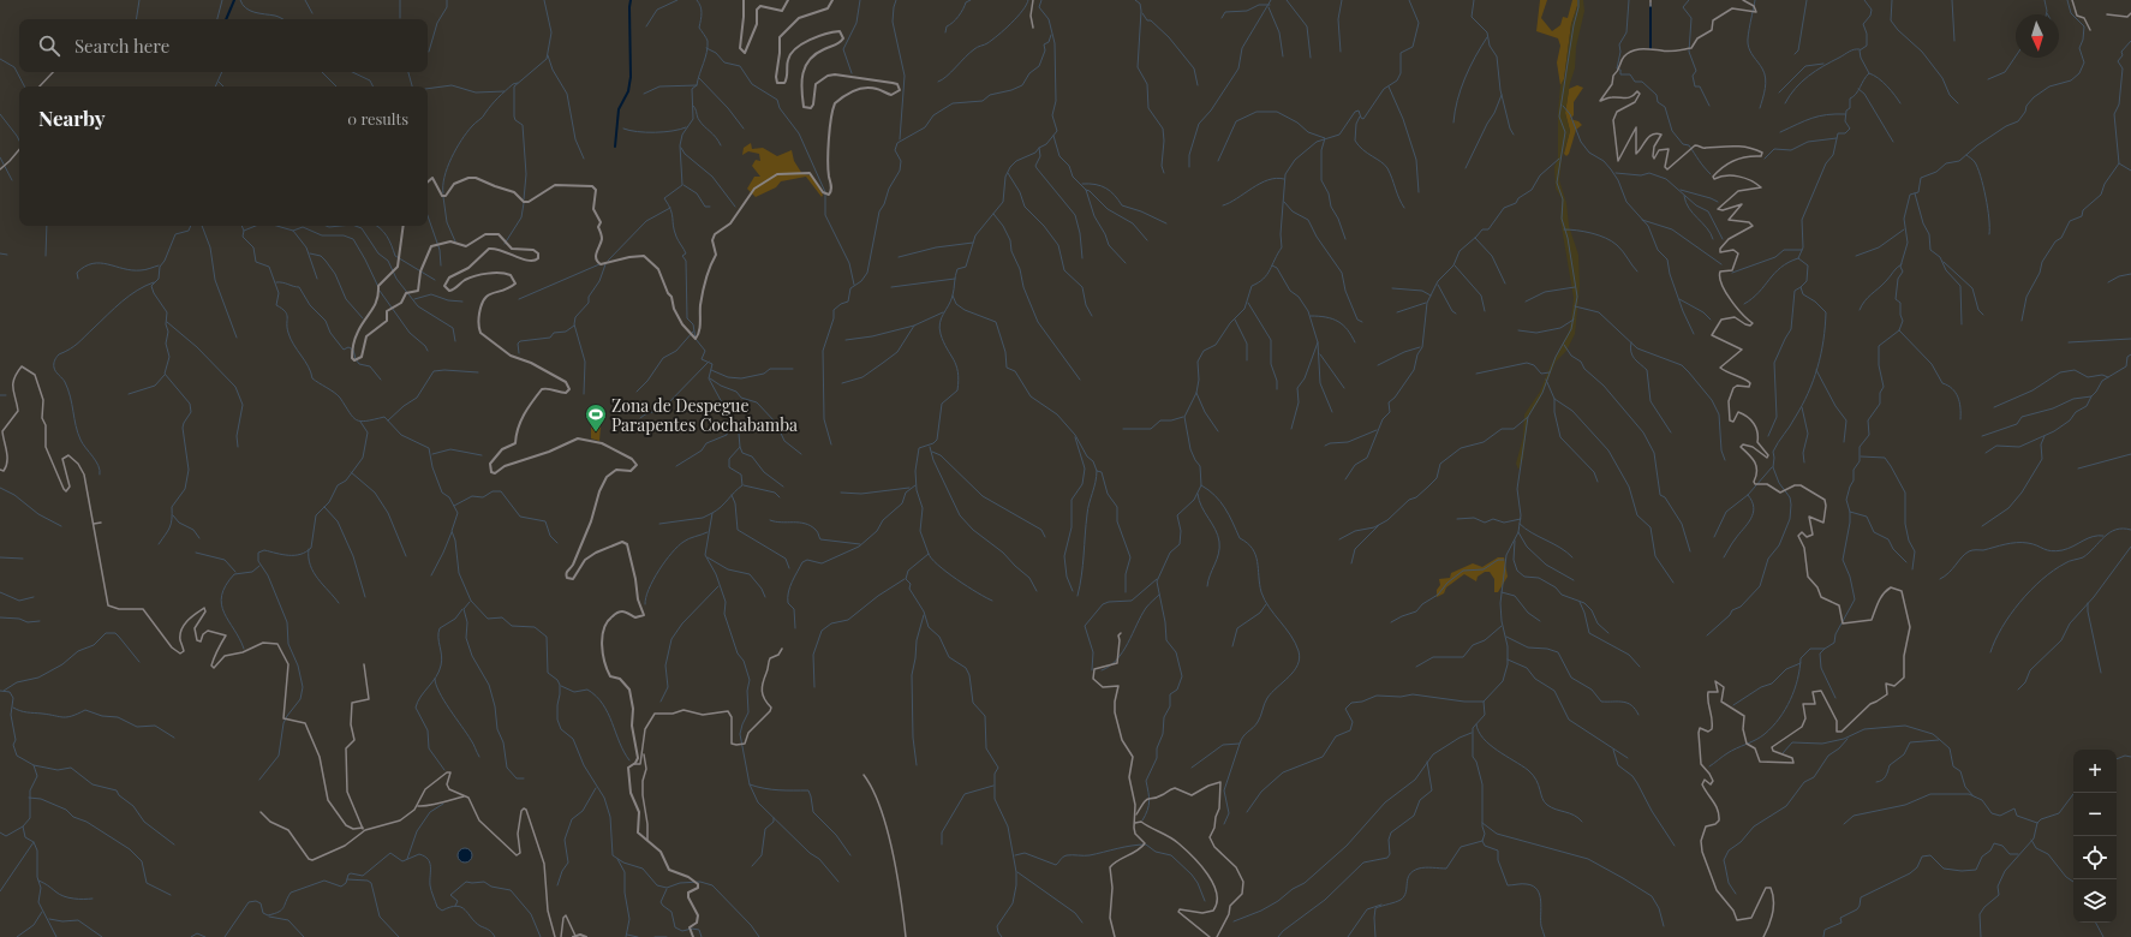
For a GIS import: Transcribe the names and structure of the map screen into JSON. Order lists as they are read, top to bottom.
{
  "places": {
    "sports": ["Zona de Despegue Parapentes Cochabamba"]
  },
  "north": "bottom",
  "page": {
    "search": "Search here",
    "heading": ["Nearby", "0 results"],
    "map_buttons": ["+", "−"]
  }
}
